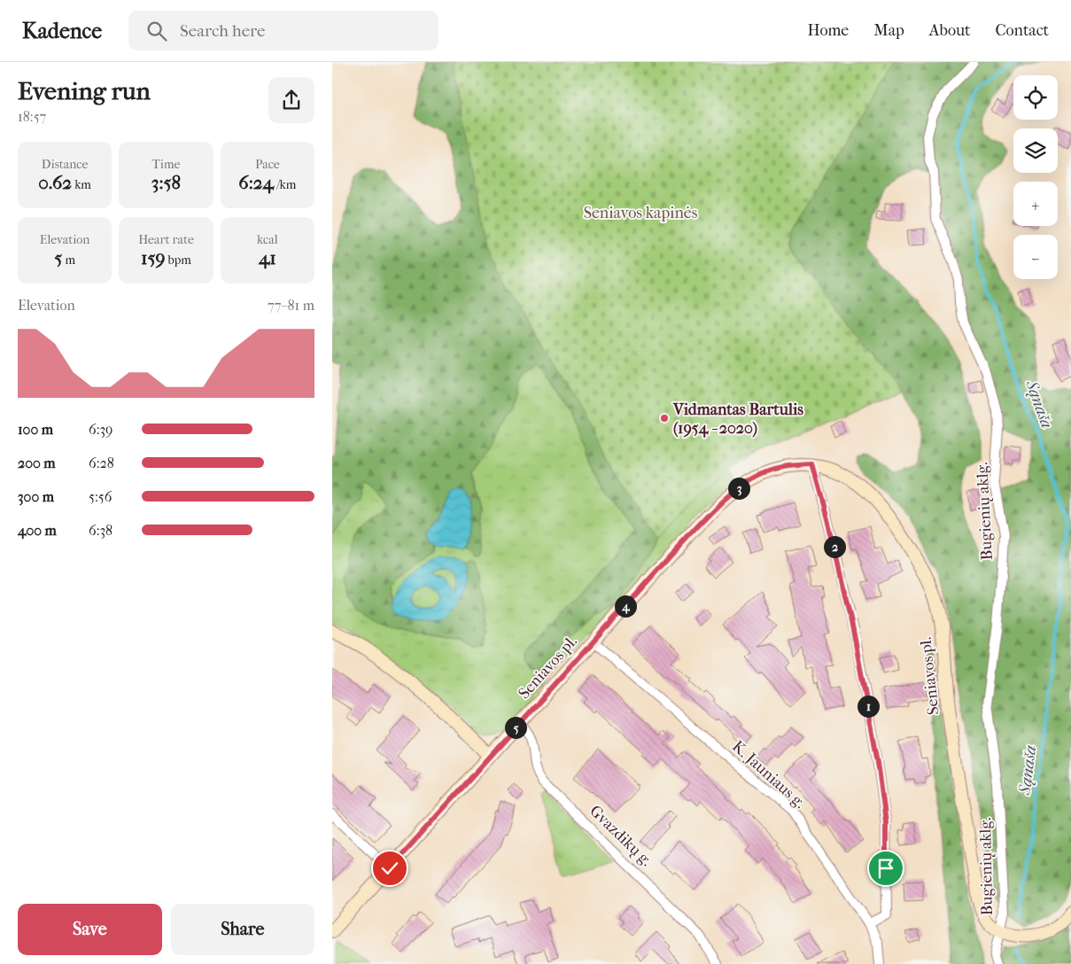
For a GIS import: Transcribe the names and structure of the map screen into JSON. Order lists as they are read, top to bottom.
{
  "streets": {
    "main road": ["Seniavos pl."],
    "street": ["Bugienių aklg.", "K. Jauniaus g.", "Gvazdikų g."]
  },
  "crossings": [
    ["Bugienių aklg.", "Seniavos pl."],
    ["Seniavos pl.", "K. Jauniaus g."],
    ["Seniavos pl.", "Gvazdikų g."]
  ],
  "water": ["Sąnaša"],
  "parks": ["Seniavos kapinės"],
  "places": ["Vidmantas Bartulis (1954 - 2020)"],
  "page": {
    "header": "Kadence",
    "search": "Search here",
    "nav": [
      "Home",
      "Map",
      "About",
      "Contact"
    ],
    "heading": ["Evening run", "18:57"],
    "map_buttons": ["+", "−"],
    "stats": [
      ["Distance", "0.62 km"],
      ["Time", "3:58"],
      ["Pace", "6:24 /km"],
      ["Elevation", "5 m"],
      ["Heart rate", "159 bpm"],
      ["kcal", "41"]
    ],
    "chart": ["Elevation", "77–81 m"],
    "list": [
      {
        "name": "100 m",
        "note": "6:39"
      },
      {
        "name": "200 m",
        "note": "6:28"
      },
      {
        "name": "300 m",
        "note": "5:56"
      },
      {
        "name": "400 m",
        "note": "6:38"
      }
    ],
    "pins": [
      "3",
      "2",
      "4",
      "1",
      "5"
    ],
    "buttons": ["Save", "Share"]
  }
}
